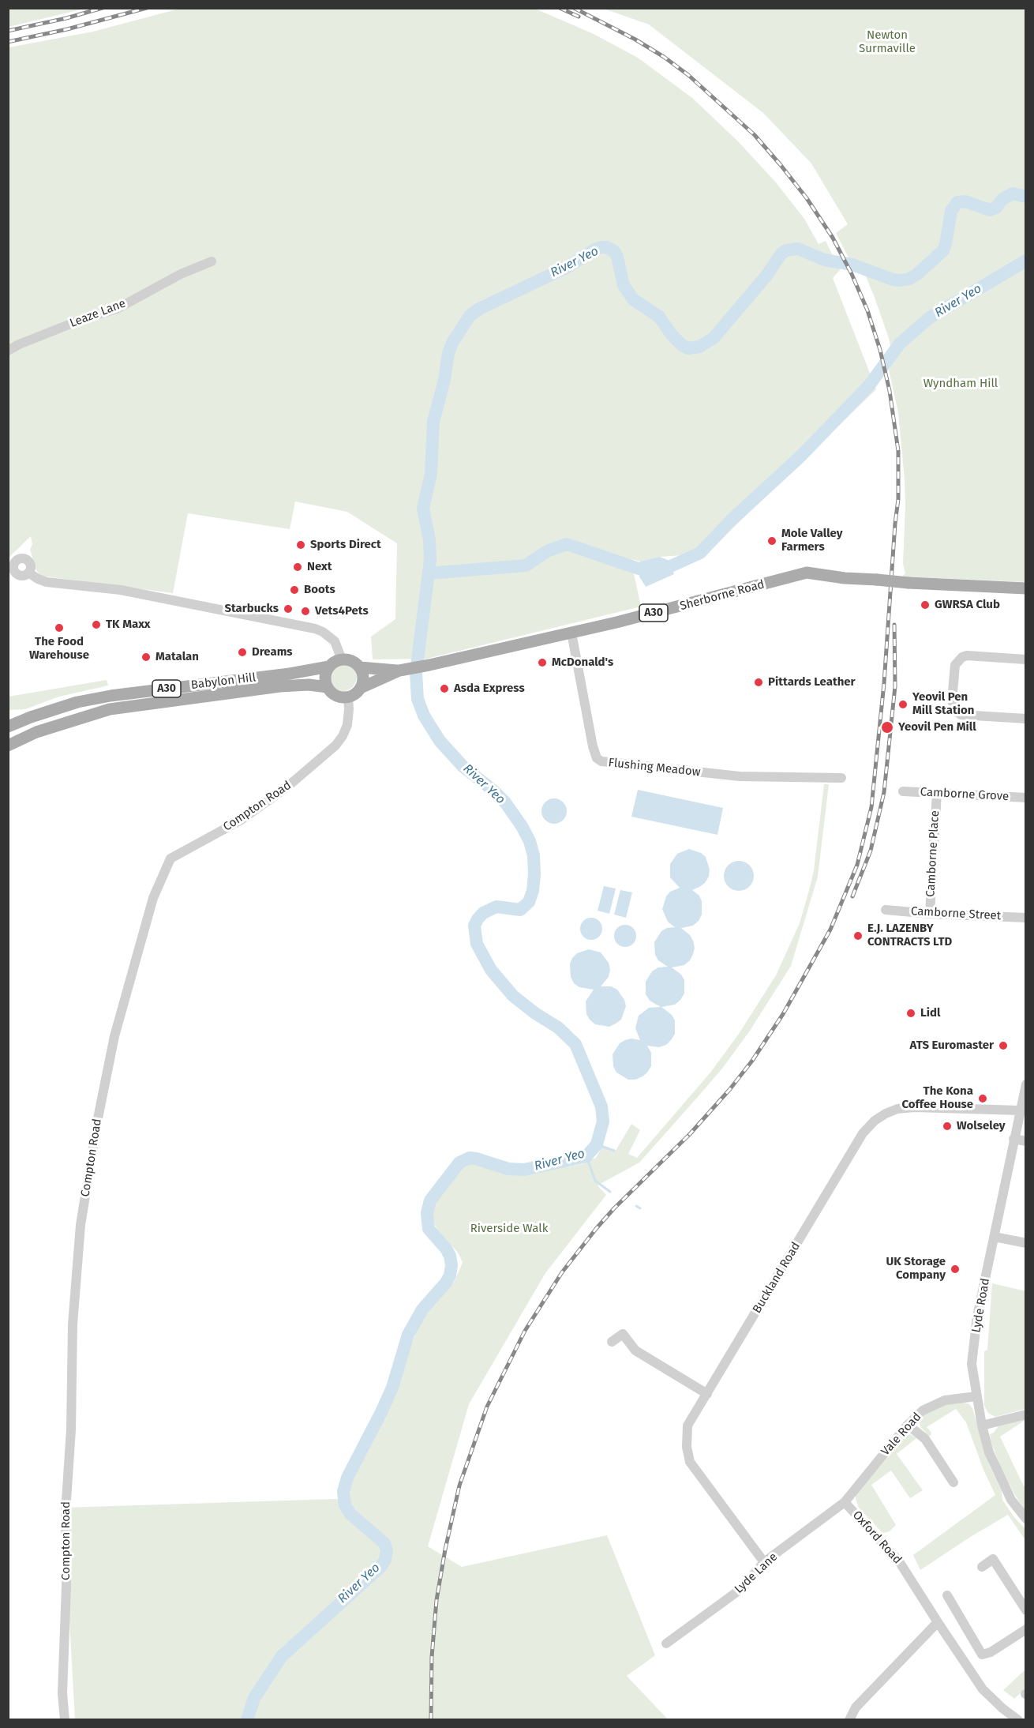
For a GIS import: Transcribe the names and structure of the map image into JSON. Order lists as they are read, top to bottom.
{
  "streets": {
    "main road": ["Sherborne Road", "A30", "Babylon Hill"],
    "street": [
      "Leaze Lane",
      "Flushing Meadow",
      "Camborne Grove",
      "Compton Road",
      "Camborne Place",
      "Camborne Street",
      "Buckland Road",
      "Lyde Road",
      "Vale Road",
      "Oxford Road",
      "Lyde Lane"
    ]
  },
  "crossings": [
    ["Sherborne Road", "A30"],
    ["Sherborne Road", "Flushing Meadow"],
    ["A30", "Babylon Hill"],
    ["A30", "Compton Road"],
    ["Babylon Hill", "Compton Road"],
    ["Camborne Grove", "Camborne Place"],
    ["Camborne Place", "Camborne Street"],
    ["Buckland Road", "Lyde Road"],
    ["Buckland Road", "Lyde Lane"],
    ["Lyde Road", "Vale Road"],
    ["Vale Road", "Oxford Road"],
    ["Vale Road", "Lyde Lane"],
    ["Oxford Road", "Lyde Lane"]
  ],
  "water": ["River Yeo"],
  "parks": ["Newton Surmaville", "Wyndham Hill", "Riverside Walk"],
  "places": [
    "Mole Valley Farmers",
    "Sports Direct",
    "Next",
    "Boots",
    "GWRSA Club",
    "Starbucks",
    "Vets4Pets",
    "TK Maxx",
    "The Food Warehouse",
    "Dreams",
    "Matalan",
    "McDonald's",
    "Pittards Leather",
    "Asda Express",
    "Yeovil Pen Mill Station",
    "Yeovil Pen Mill",
    "E.J. LAZENBY CONTRACTS LTD",
    "Lidl",
    "ATS Euromaster",
    "The Kona Coffee House",
    "Wolseley",
    "UK Storage Company"
  ]
}
